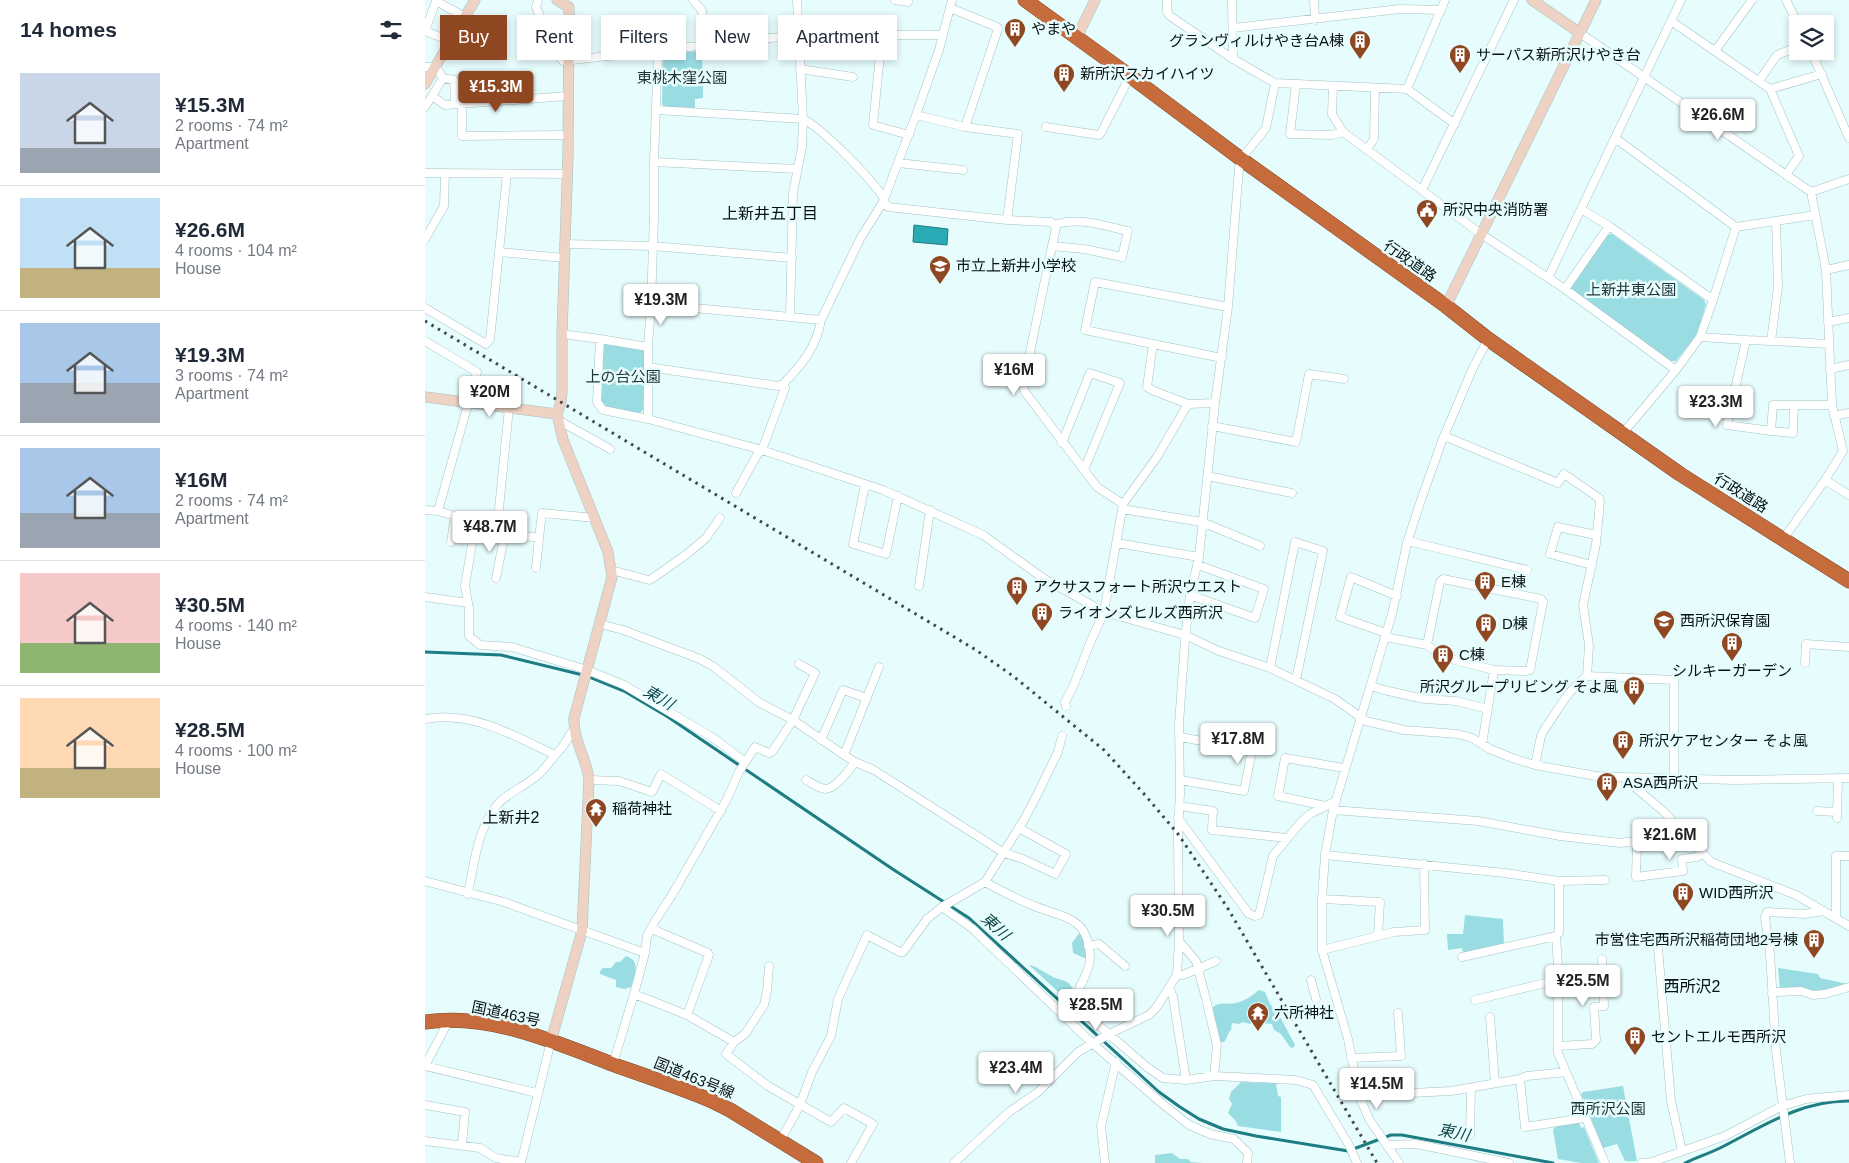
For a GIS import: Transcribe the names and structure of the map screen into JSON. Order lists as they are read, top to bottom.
{
  "streets": {
    "highway": ["行政道路", "国道463号", "国道463号線"]
  },
  "crossings": [
    ["国道463号", "国道463号線"]
  ],
  "districts": ["上新井五丁目", "上新井2", "西所沢2"],
  "water": ["東川"],
  "parks": [
    "東桃木窪公園",
    "上新井東公園",
    "上の台公園",
    "西所沢公園"
  ],
  "places": {
    "building": [
      "やまや",
      "グランヴィルけやき台A棟",
      "サーパス新所沢けやき台",
      "新所沢スカイハイツ",
      "E棟",
      "アクサスフォート所沢ウエスト",
      "ライオンズヒルズ西所沢",
      "D棟",
      "シルキーガーデン",
      "C棟",
      "所沢グループリビング そよ風",
      "所沢ケアセンター そよ風",
      "ASA西所沢",
      "WID西所沢",
      "市営住宅西所沢稲荷団地2号棟",
      "セントエルモ西所沢"
    ],
    "public building": ["所沢中央消防署"],
    "school or university": ["市立上新井小学校", "西所沢保育園"],
    "temple": ["稲荷神社", "六所神社"]
  },
  "page": {
    "heading": "14 homes",
    "chip": [
      "Buy",
      "Rent",
      "Filters",
      "New",
      "Apartment"
    ],
    "list": [
      {
        "name": "¥15.3M",
        "note": "2 rooms · 74 m² · Apartment"
      },
      {
        "name": "¥26.6M",
        "note": "4 rooms · 104 m² · House"
      },
      {
        "name": "¥19.3M",
        "note": "3 rooms · 74 m² · Apartment"
      },
      {
        "name": "¥16M",
        "note": "2 rooms · 74 m² · Apartment"
      },
      {
        "name": "¥30.5M",
        "note": "4 rooms · 140 m² · House"
      },
      {
        "name": "¥28.5M",
        "note": "4 rooms · 100 m² · House"
      }
    ],
    "price": [
      "¥15.3M",
      "¥26.6M",
      "¥19.3M",
      "¥16M",
      "¥20M",
      "¥23.3M",
      "¥48.7M",
      "¥17.8M",
      "¥21.6M",
      "¥30.5M",
      "¥25.5M",
      "¥28.5M",
      "¥23.4M",
      "¥14.5M"
    ]
  }
}
